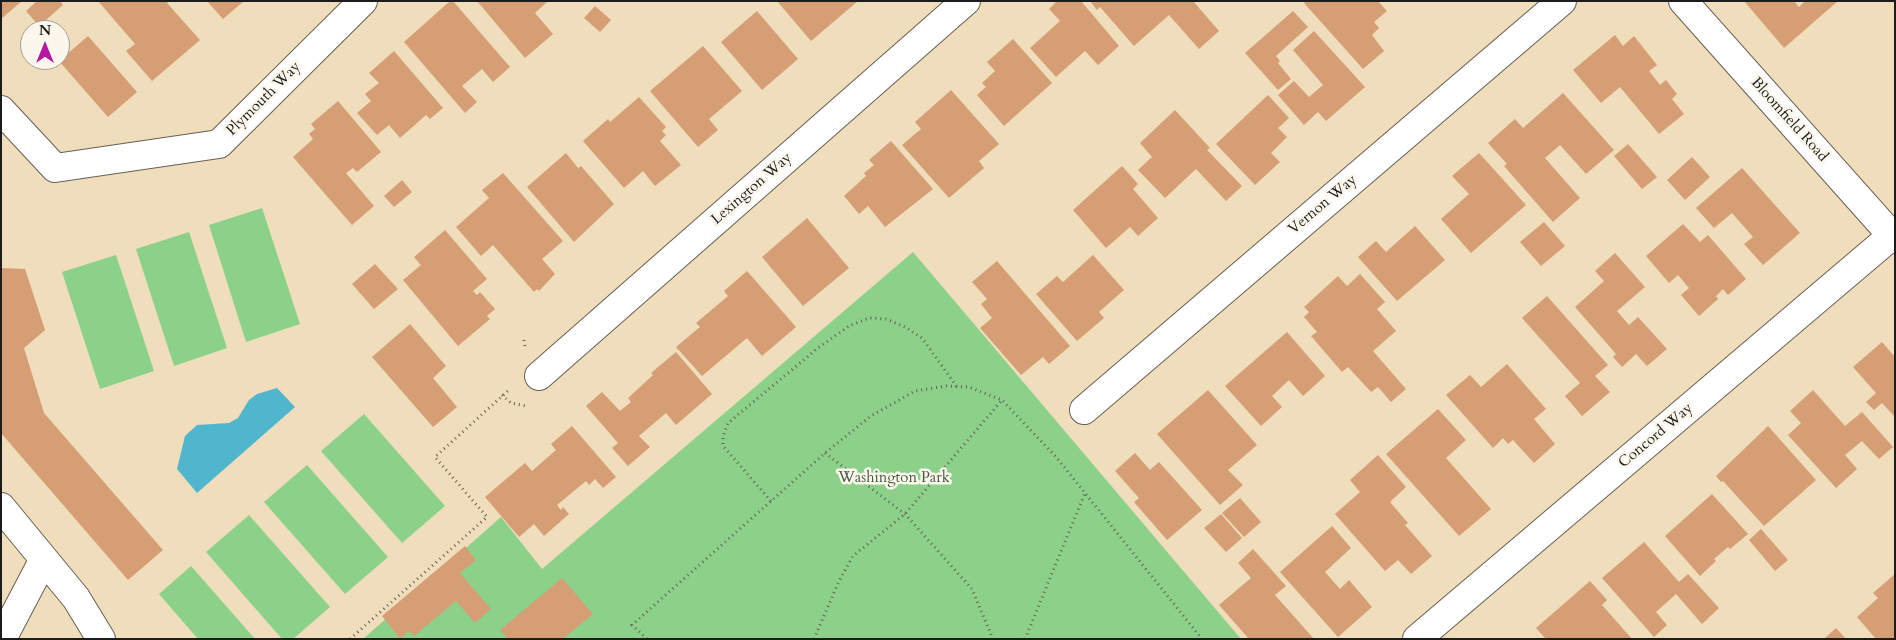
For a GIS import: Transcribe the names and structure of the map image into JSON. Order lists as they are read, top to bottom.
{
  "streets": {
    "street": [
      "Plymouth Way",
      "Bloomfield Road",
      "Lexington Way",
      "Vernon Way",
      "Concord Way"
    ]
  },
  "crossings": [
    ["Bloomfield Road", "Concord Way"]
  ],
  "parks": ["Washington Park"],
  "north": "top"
}
